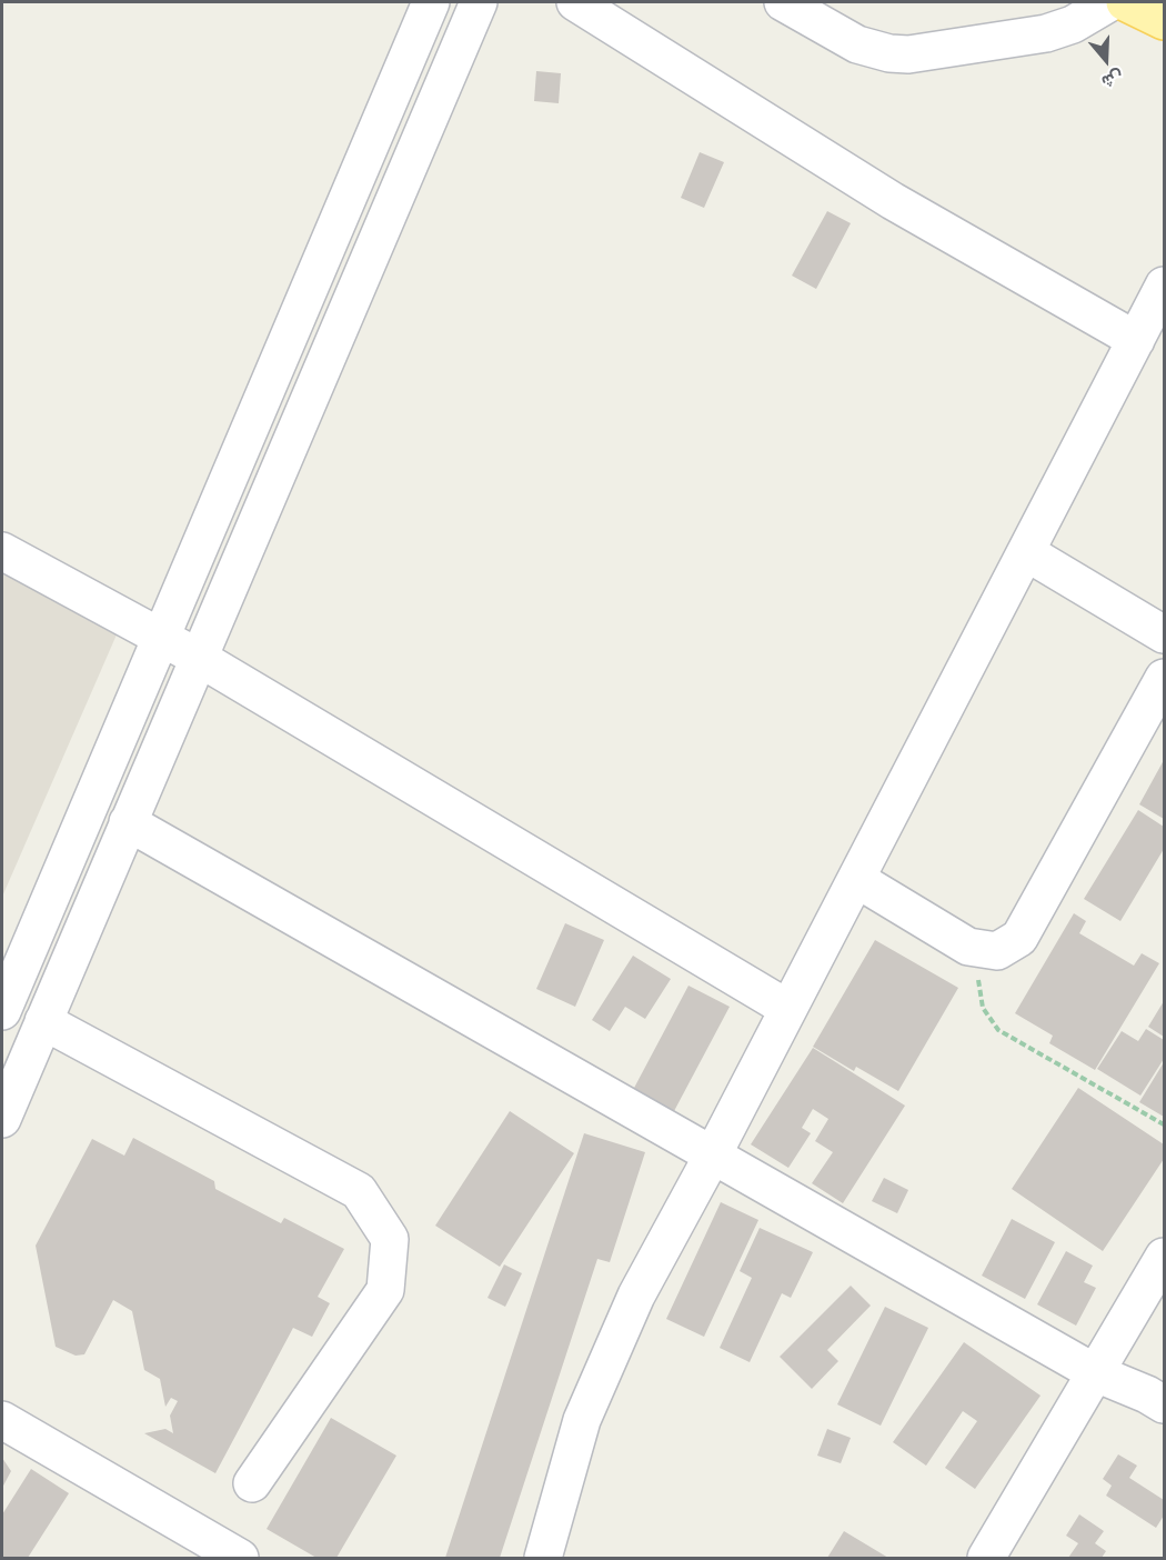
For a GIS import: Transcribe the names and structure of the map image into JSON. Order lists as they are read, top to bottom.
{
  "north": "bottom"
}
